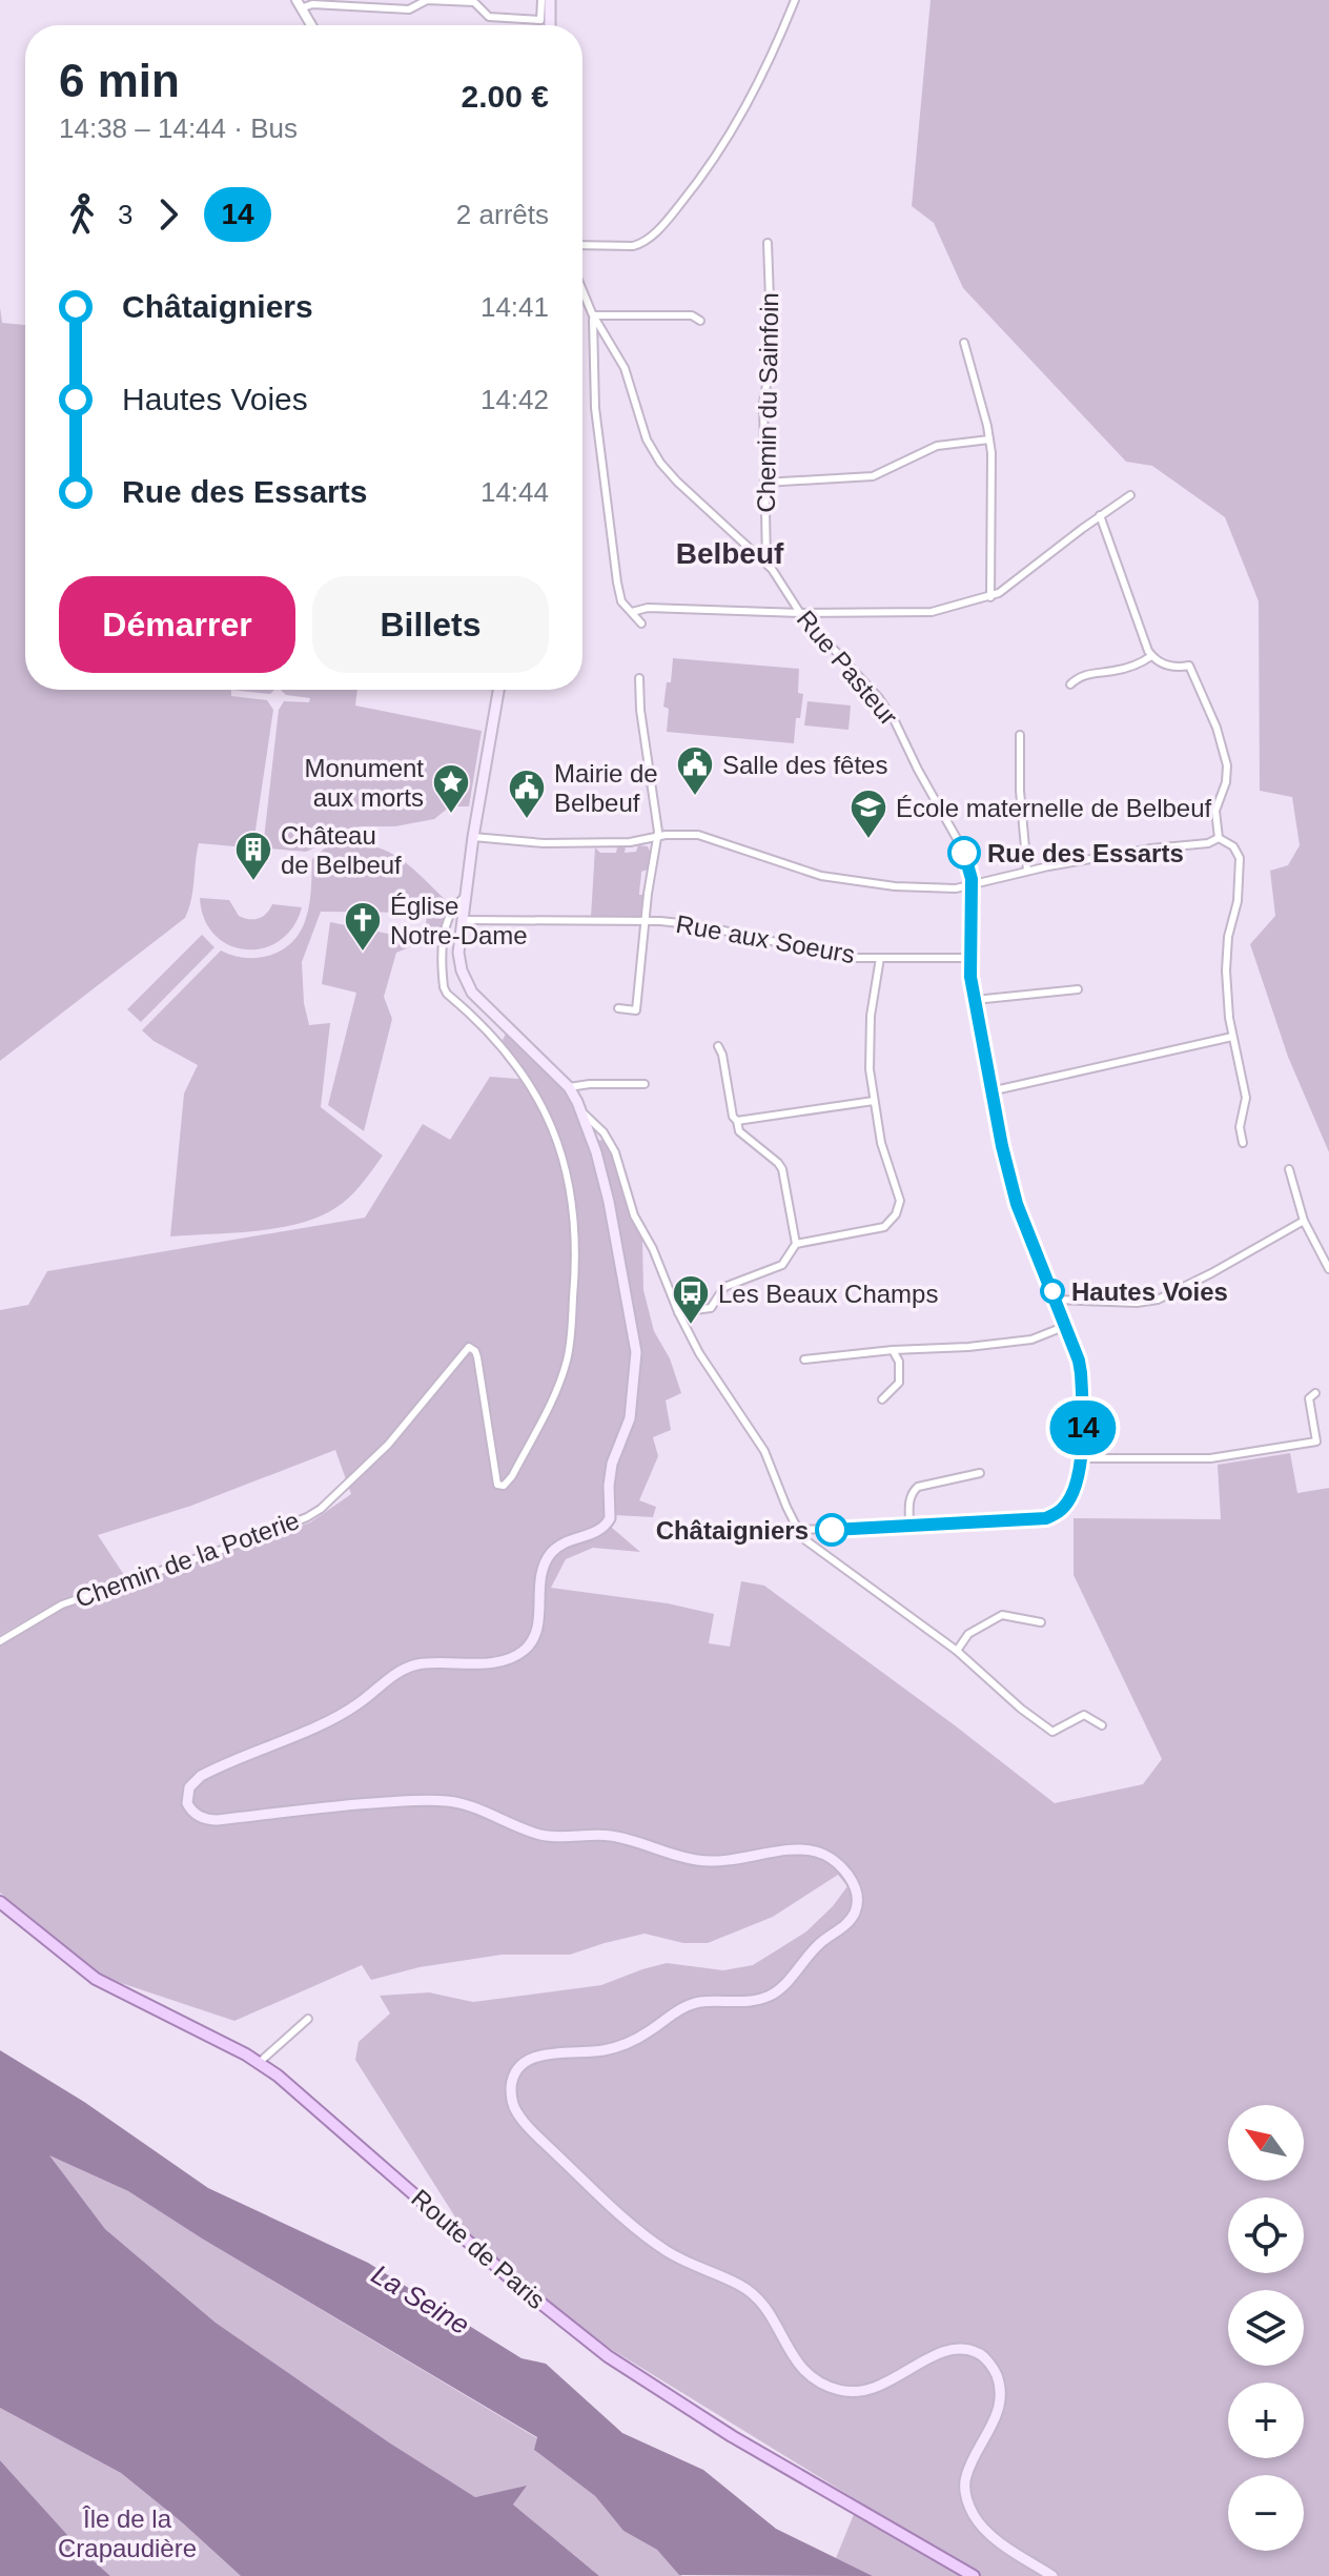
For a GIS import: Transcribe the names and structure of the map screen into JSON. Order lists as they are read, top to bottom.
{
  "streets": {
    "main road": ["Route de Paris"],
    "street": [
      "Chemin du Sainfoin",
      "Rue Pasteur",
      "Rue aux Soeurs",
      "Chemin de la Poterie"
    ]
  },
  "crossings": [
    ["Chemin du Sainfoin", "Rue Pasteur"],
    ["Rue Pasteur", "Rue aux Soeurs"]
  ],
  "districts": ["Belbeuf"],
  "water": ["La Seine"],
  "parks": ["Île de la Crapaudière"],
  "places": {
    "public building": ["Salle des fêtes", "Mairie de Belbeuf"],
    "place": ["Monument aux morts"],
    "school or university": ["École maternelle de Belbeuf"],
    "other": ["Rue des Essarts", "Hautes Voies", "Châtaigniers"],
    "building": ["Château de Belbeuf"],
    "church": ["Église Notre-Dame"],
    "bus stop": ["Les Beaux Champs"]
  },
  "lines": ["bus line 14"],
  "north": "top left",
  "page": {
    "on_map": "14",
    "heading": ["6 min", "14:38 – 14:44 · Bus", "2.00 €"],
    "legs": ["3", "14", "2 arrêts"],
    "list": [
      {
        "name": "Châtaigniers",
        "value": "14:41"
      },
      {
        "name": "Hautes Voies",
        "value": "14:42"
      },
      {
        "name": "Rue des Essarts",
        "value": "14:44"
      }
    ],
    "buttons": ["Démarrer", "Billets"],
    "map_buttons": ["+", "−"]
  }
}
